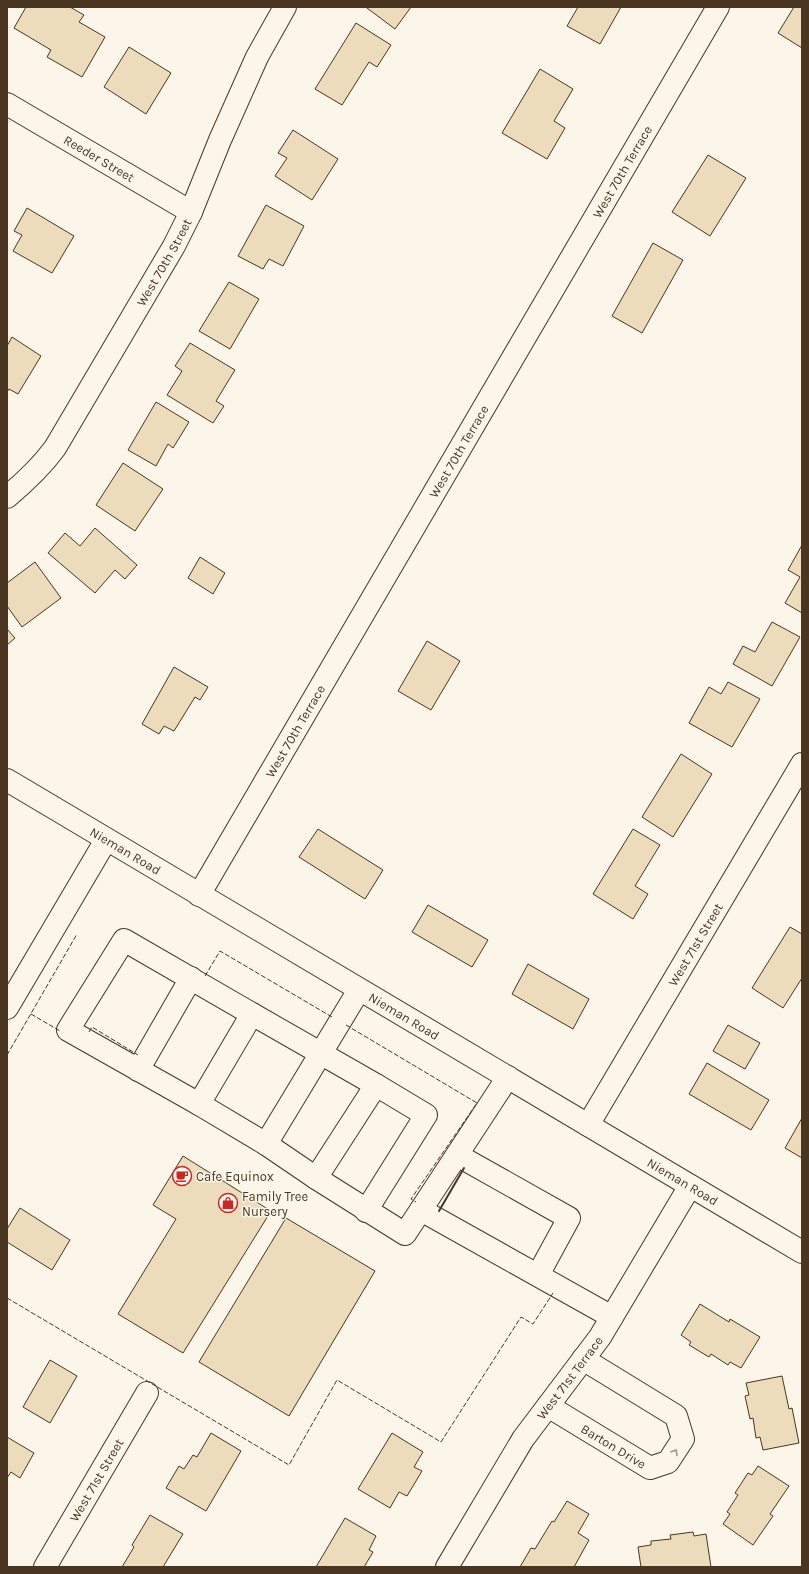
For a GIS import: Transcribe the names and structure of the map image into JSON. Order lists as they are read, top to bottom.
{
  "streets": {
    "street": [
      "Reeder Street",
      "West 70th Terrace",
      "West 70th Street",
      "Nieman Road",
      "West 71st Street",
      "West 71st Terrace",
      "Barton Drive"
    ]
  },
  "crossings": [
    ["Reeder Street", "West 70th Street"],
    ["West 70th Terrace", "Nieman Road"],
    ["Nieman Road", "West 71st Street"],
    ["Nieman Road", "West 71st Terrace"],
    ["West 71st Terrace", "Barton Drive"]
  ],
  "places": {
    "cafe": ["Cafe Equinox"],
    "shop": ["Family Tree Nursery"]
  }
}
